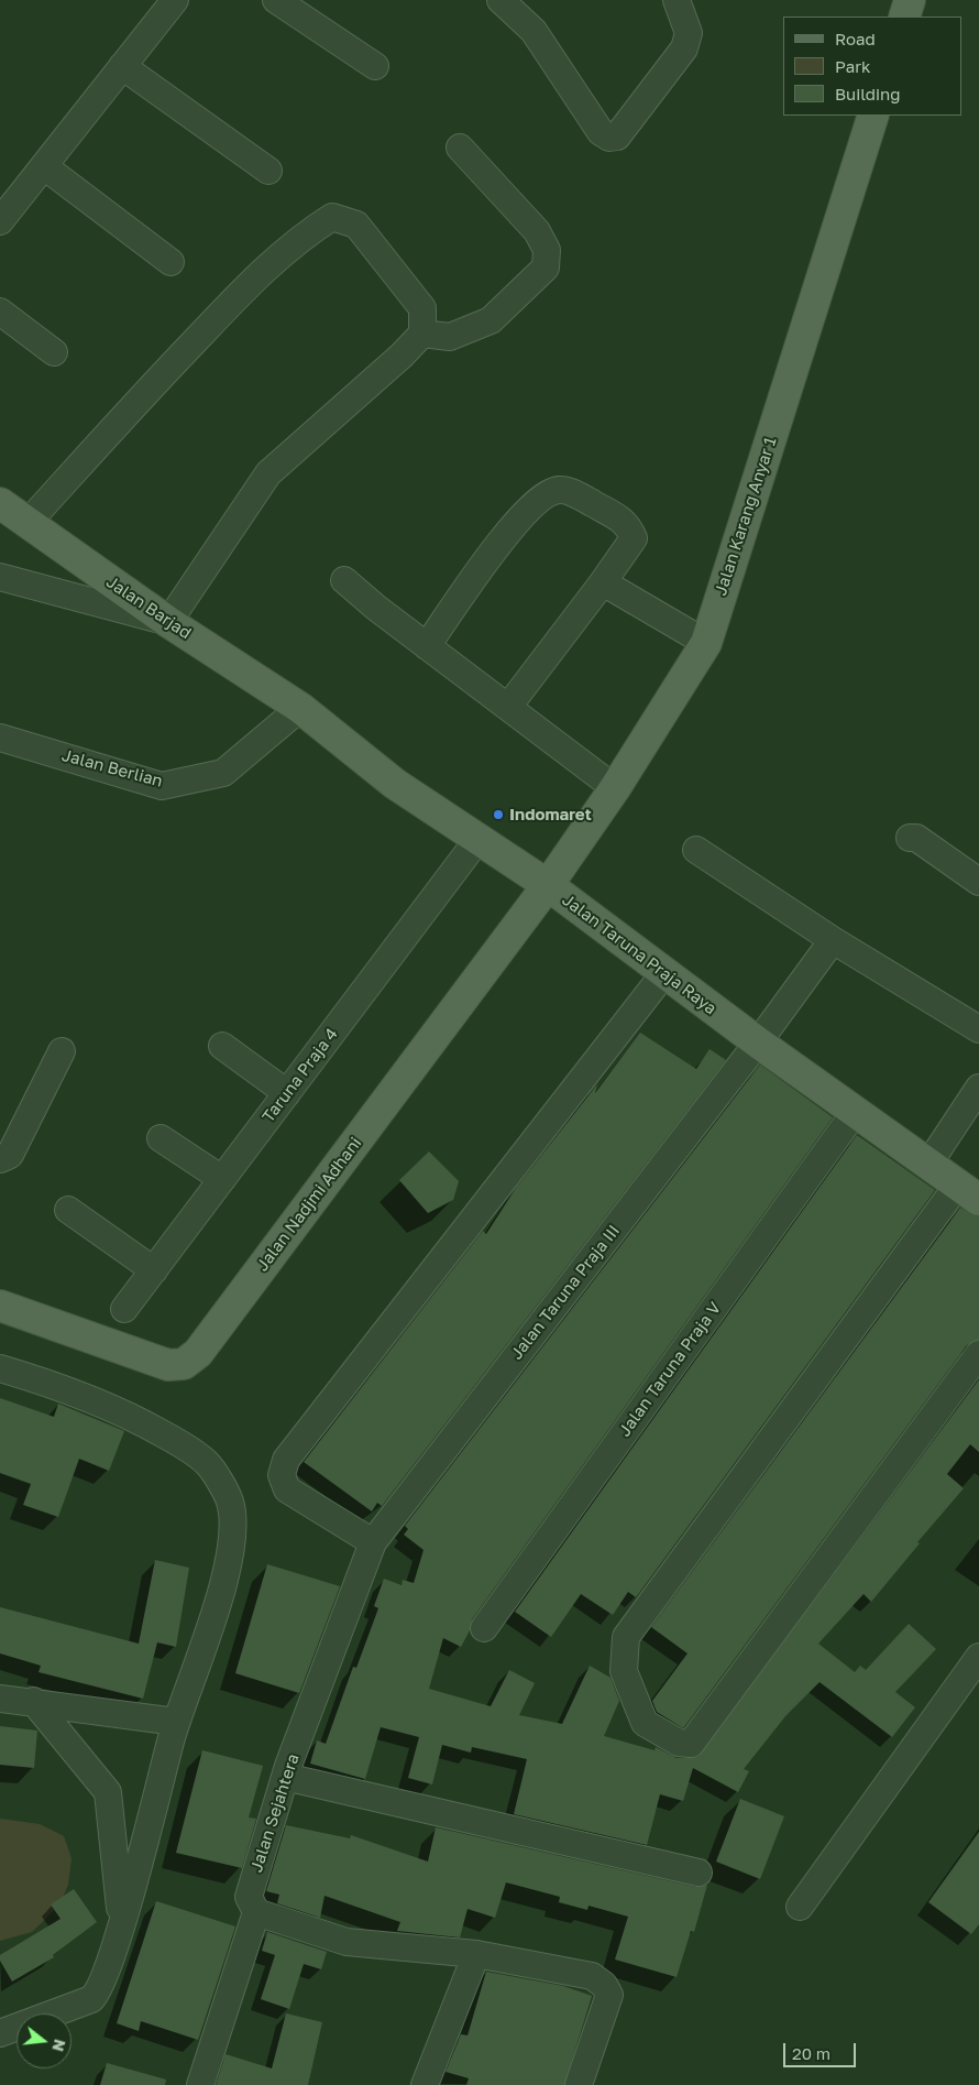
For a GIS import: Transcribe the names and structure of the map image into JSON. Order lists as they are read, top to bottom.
{
  "streets": {
    "main road": [
      "Jalan Karang Anyar 1",
      "Jalan Barjad",
      "Jalan Taruna Praja Raya",
      "Jalan Nadjmi Adhani"
    ],
    "street": [
      "Jalan Berlian",
      "Taruna Praja 4",
      "Jalan Taruna Praja III",
      "Jalan Taruna Praja V",
      "Jalan Sejahtera"
    ]
  },
  "crossings": [
    ["Jalan Karang Anyar 1", "Jalan Taruna Praja Raya"],
    ["Jalan Karang Anyar 1", "Jalan Nadjmi Adhani"],
    ["Jalan Barjad", "Jalan Berlian"],
    ["Jalan Barjad", "Jalan Taruna Praja Raya"],
    ["Jalan Berlian", "Jalan Taruna Praja Raya"],
    ["Jalan Taruna Praja Raya", "Taruna Praja 4"],
    ["Jalan Taruna Praja Raya", "Jalan Nadjmi Adhani"],
    ["Jalan Taruna Praja Raya", "Jalan Taruna Praja III"],
    ["Jalan Taruna Praja Raya", "Jalan Taruna Praja V"],
    ["Jalan Taruna Praja III", "Jalan Sejahtera"]
  ],
  "places": ["Indomaret"],
  "legend": ["Road", "Park", "Building"],
  "scale_bar": "20 m",
  "north": "right"
}
